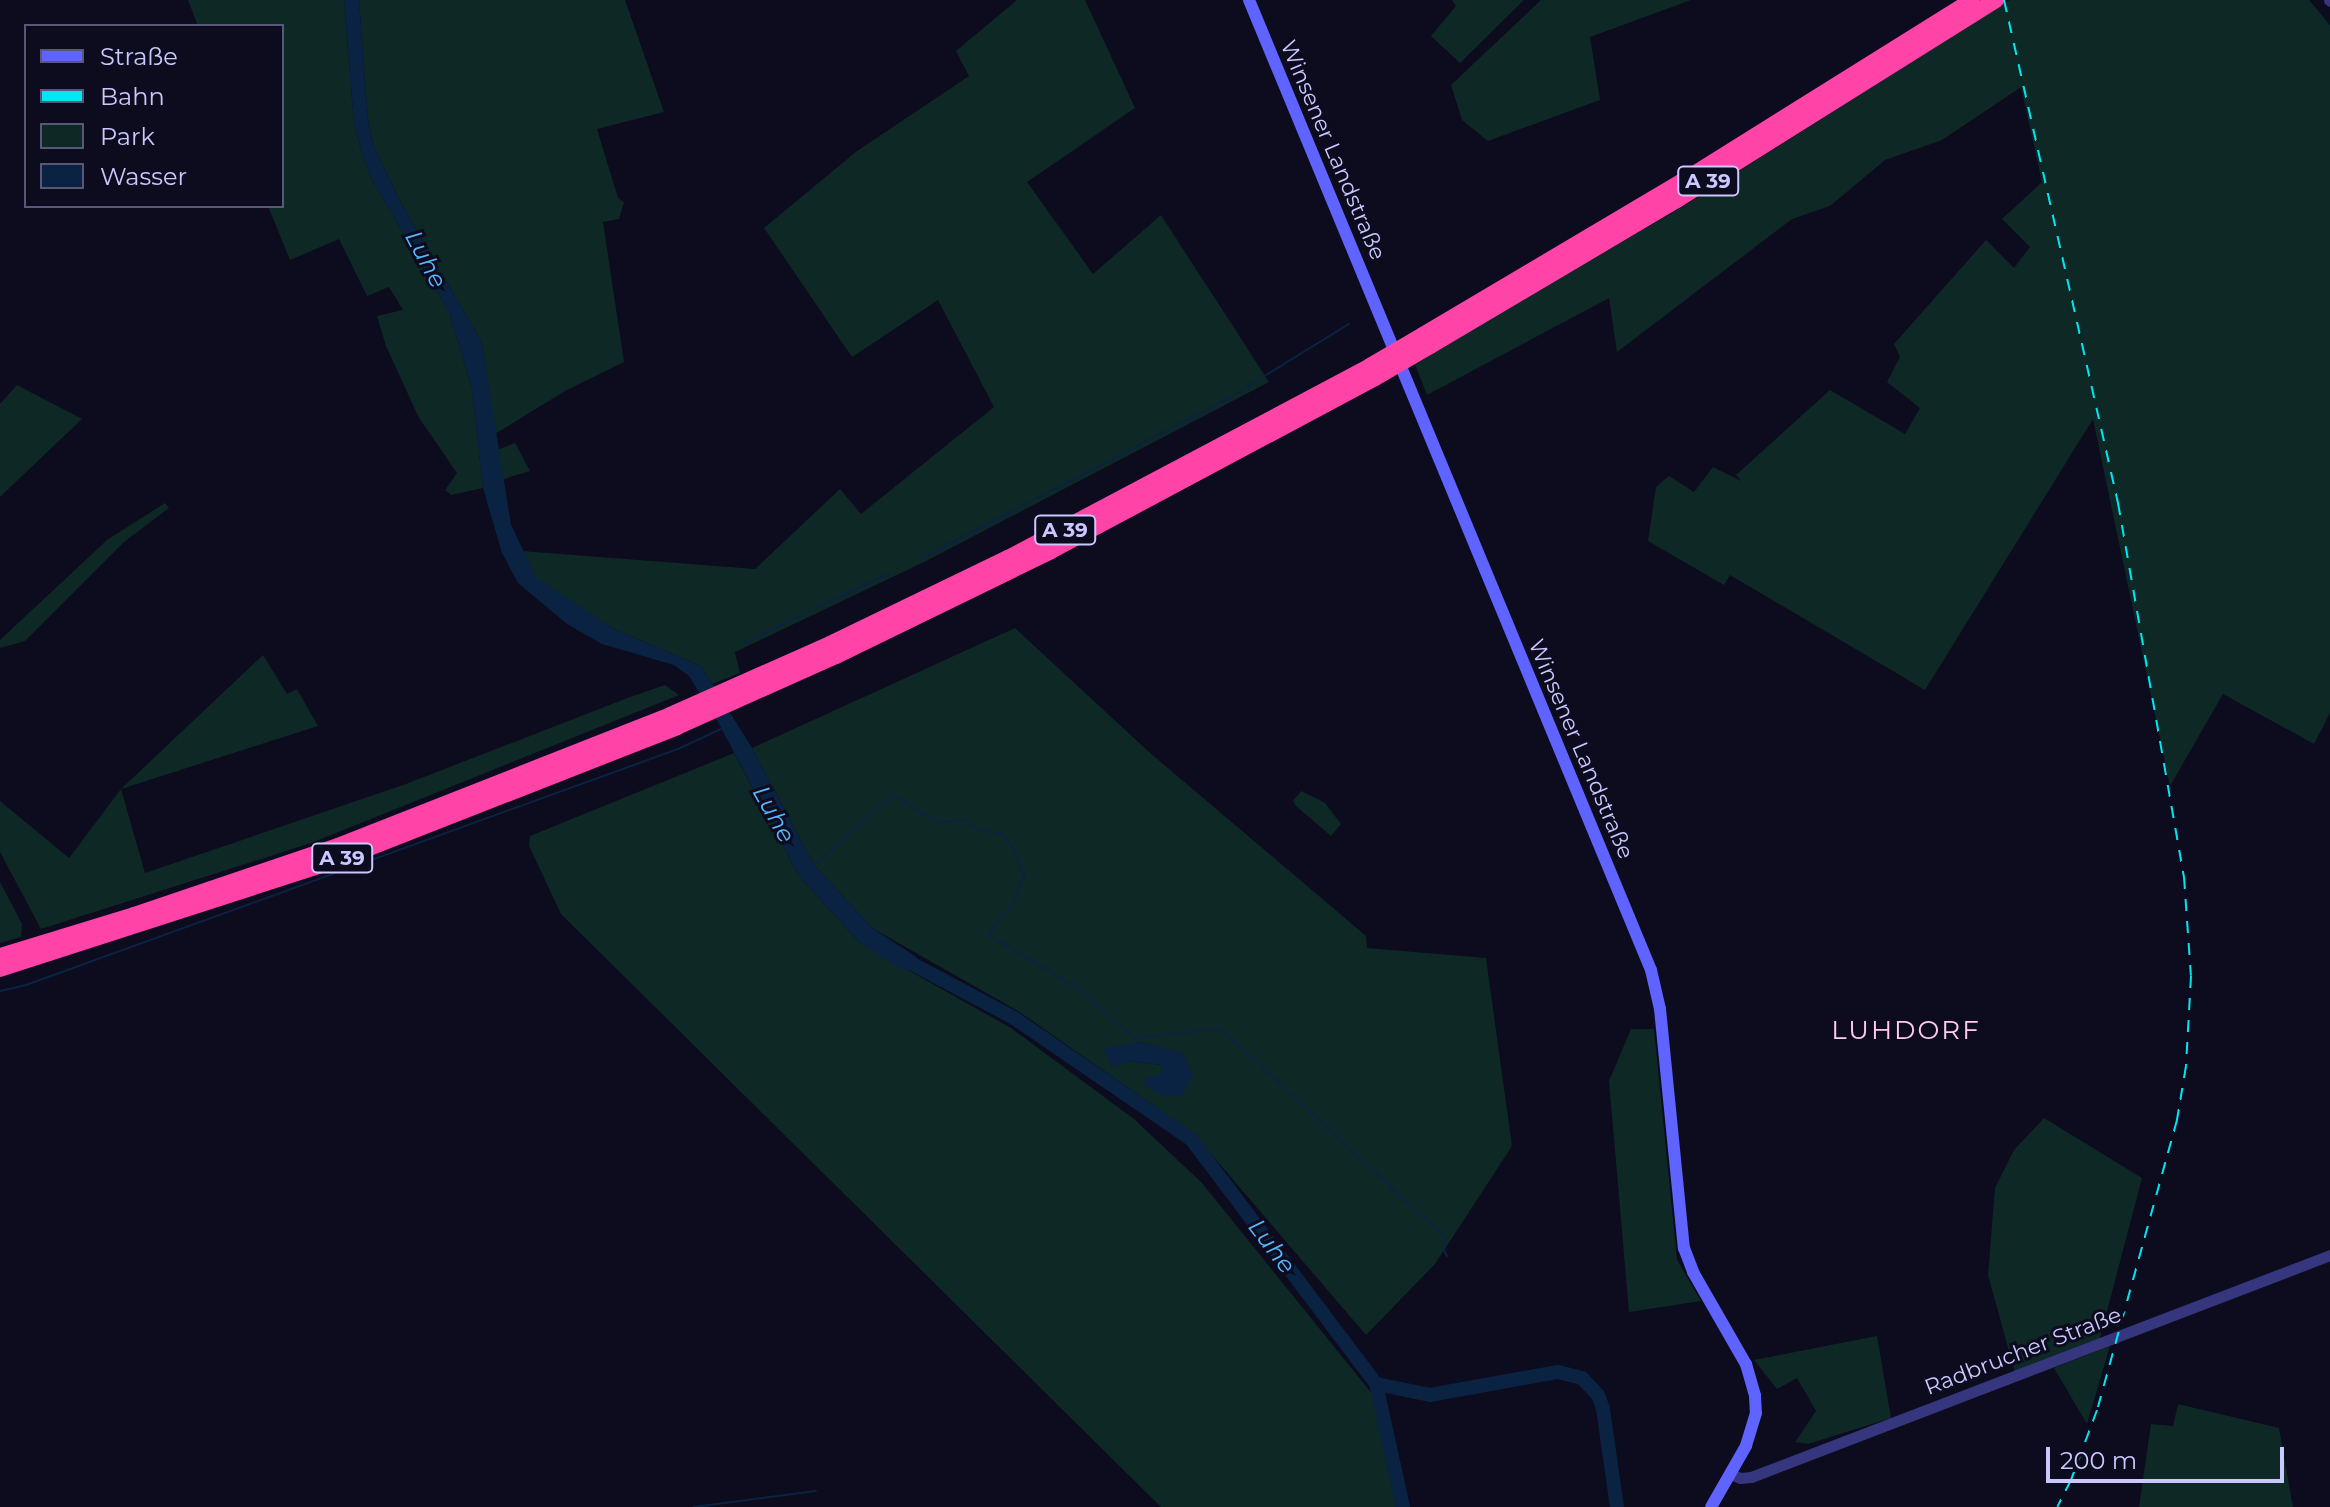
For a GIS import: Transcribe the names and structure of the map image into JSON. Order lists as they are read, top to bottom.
{
  "streets": {
    "highway": ["A 39"],
    "main road": ["Winsener Landstraße"],
    "street": ["Radbrucher Straße"]
  },
  "crossings": [
    ["Winsener Landstraße", "Radbrucher Straße"]
  ],
  "districts": ["LUHDORF"],
  "water": ["Luhe"],
  "legend": [
    "Straße",
    "Bahn",
    "Park",
    "Wasser"
  ],
  "scale_bar": "200 m"
}
